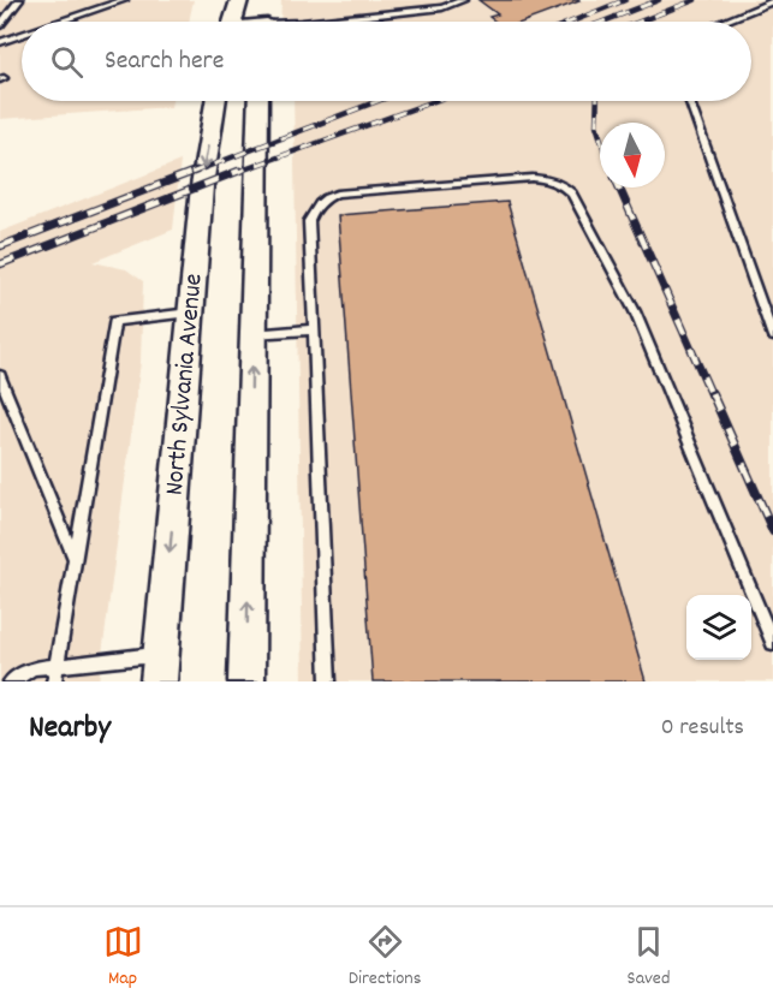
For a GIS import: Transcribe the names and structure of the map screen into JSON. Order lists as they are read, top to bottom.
{
  "streets": {
    "main road": ["North Sylvania Avenue"]
  },
  "north": "bottom",
  "page": {
    "search": "Search here",
    "heading": ["Nearby", "0 results"],
    "nav": ["Map", "Directions", "Saved"]
  }
}
